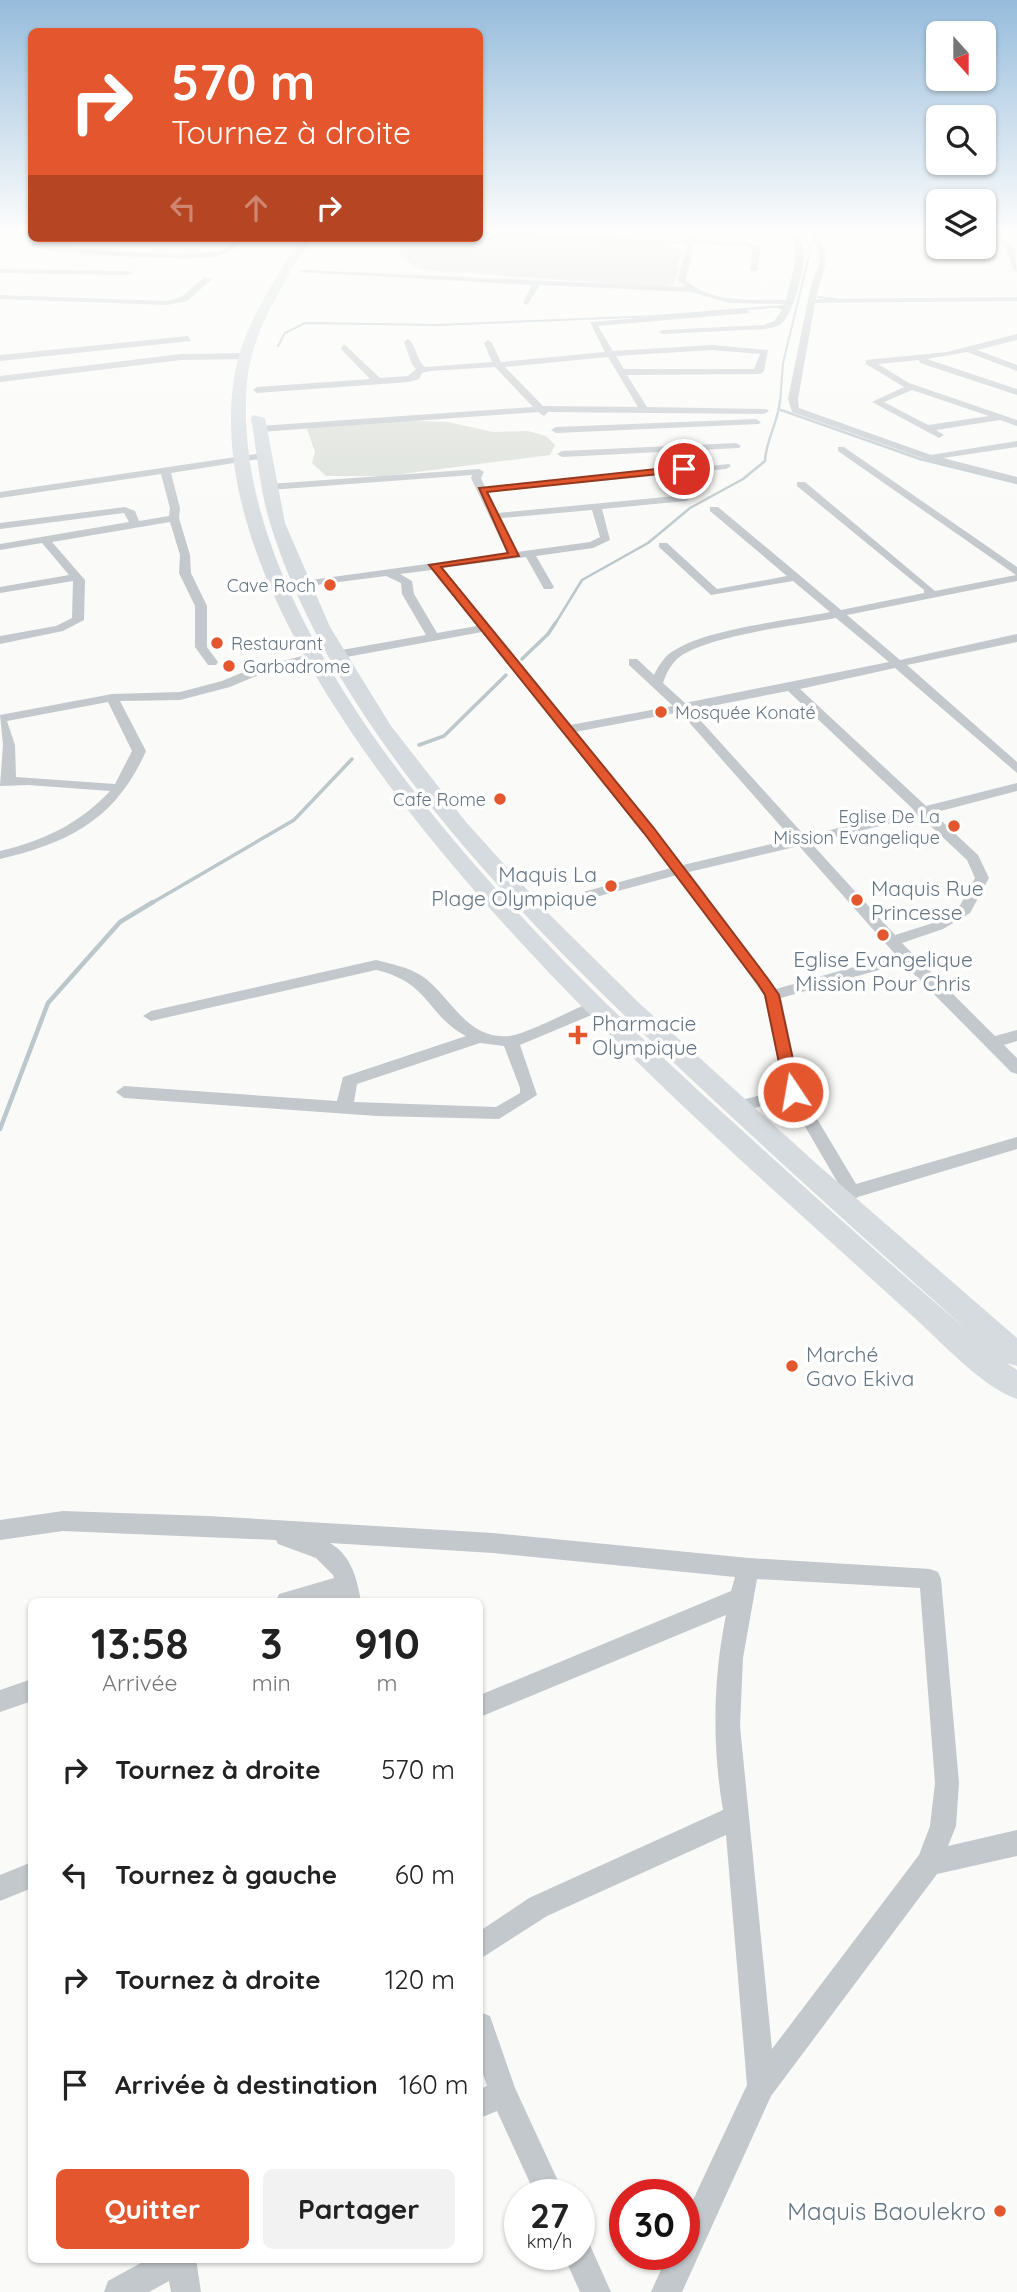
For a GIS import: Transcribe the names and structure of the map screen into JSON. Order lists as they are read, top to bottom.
{
  "places": {
    "other": [
      "Cave Roch",
      "Restaurant",
      "Garbadrome",
      "Mosquée Konaté",
      "Cafe Rome",
      "Eglise De La Mission Evangelique",
      "Maquis La Plage Olympique",
      "Maquis Rue Princesse",
      "Eglise Evangelique Mission Pour Chris",
      "Marché Gavo Ekiva",
      "Maquis Baoulekro"
    ],
    "health": ["Pharmacie Olympique"]
  },
  "north": "bottom",
  "page": {
    "turn": ["570 m", "Tournez à droite"],
    "eta": [
      "13:58",
      "Arrivée",
      "3",
      "min",
      "910",
      "m"
    ],
    "list": [
      {
        "name": "Tournez à droite",
        "value": "570 m"
      },
      {
        "name": "Tournez à gauche",
        "value": "60 m"
      },
      {
        "name": "Tournez à droite",
        "value": "120 m"
      },
      {
        "name": "Arrivée à destination",
        "value": "160 m"
      }
    ],
    "buttons": ["Quitter", "Partager"],
    "speed": "27 km/h",
    "limit": "30"
  }
}
